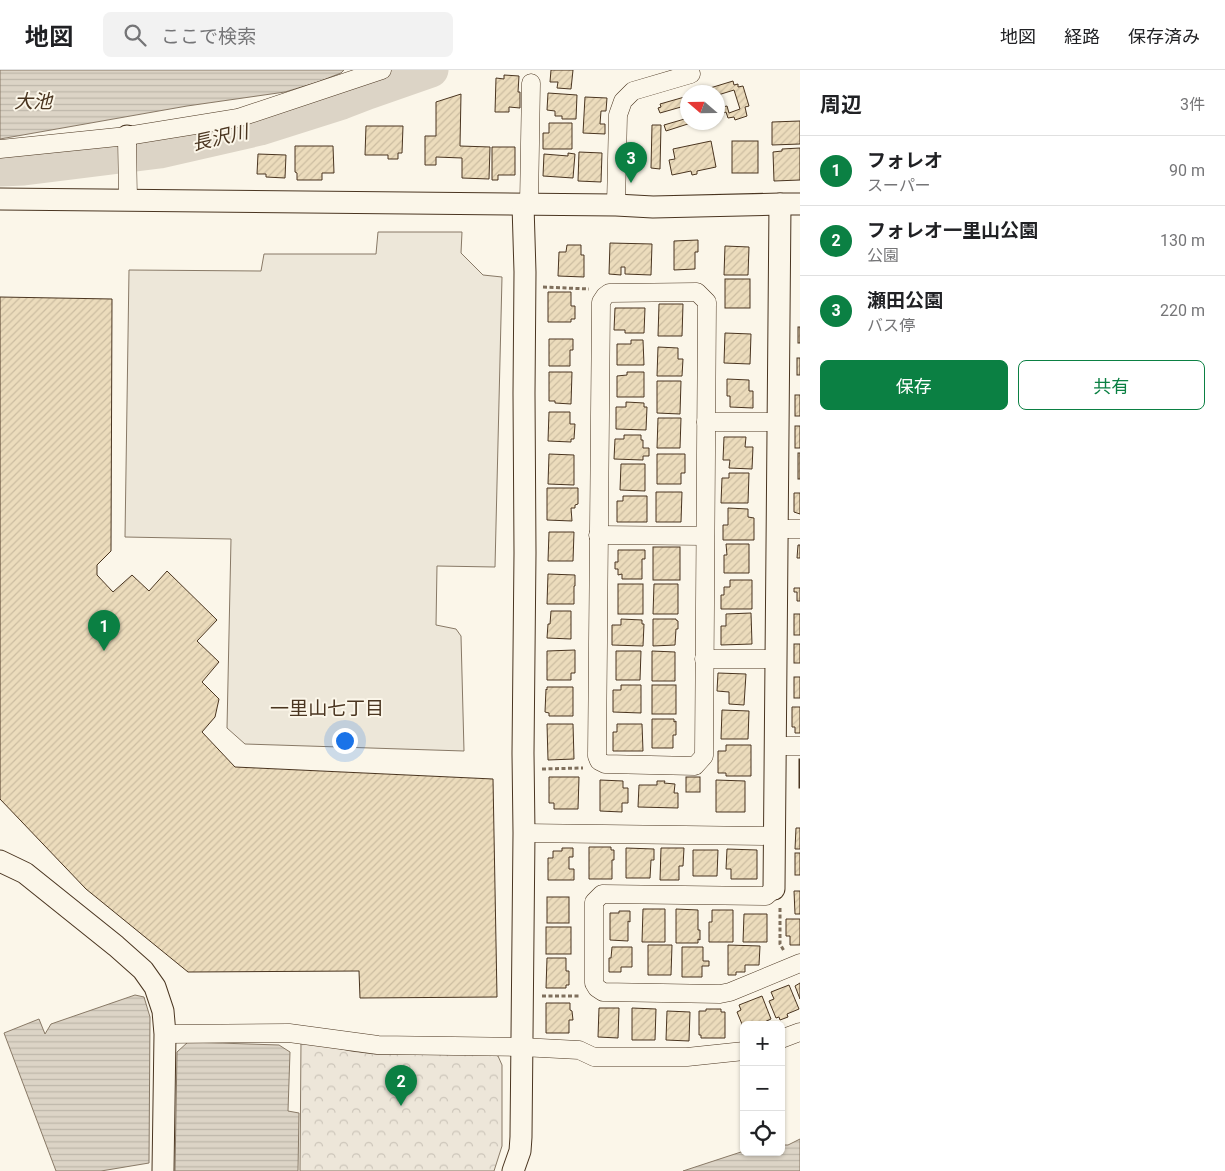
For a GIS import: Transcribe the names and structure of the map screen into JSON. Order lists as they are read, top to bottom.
{
  "districts": ["一里山七丁目"],
  "water": ["大池", "長沢川"],
  "north": "left",
  "page": {
    "header": "地図",
    "search": "ここで検索",
    "nav": ["地図", "経路", "保存済み"],
    "heading": ["周辺", "3件"],
    "list": [
      {
        "mark": "1",
        "name": "フォレオ",
        "note": "スーパー",
        "value": "90 m"
      },
      {
        "mark": "2",
        "name": "フォレオ一里山公園",
        "note": "公園",
        "value": "130 m"
      },
      {
        "mark": "3",
        "name": "瀬田公園",
        "note": "バス停",
        "value": "220 m"
      }
    ],
    "pins": ["3", "1", "2"],
    "buttons": ["保存", "共有"],
    "map_buttons": ["+", "−"]
  }
}
